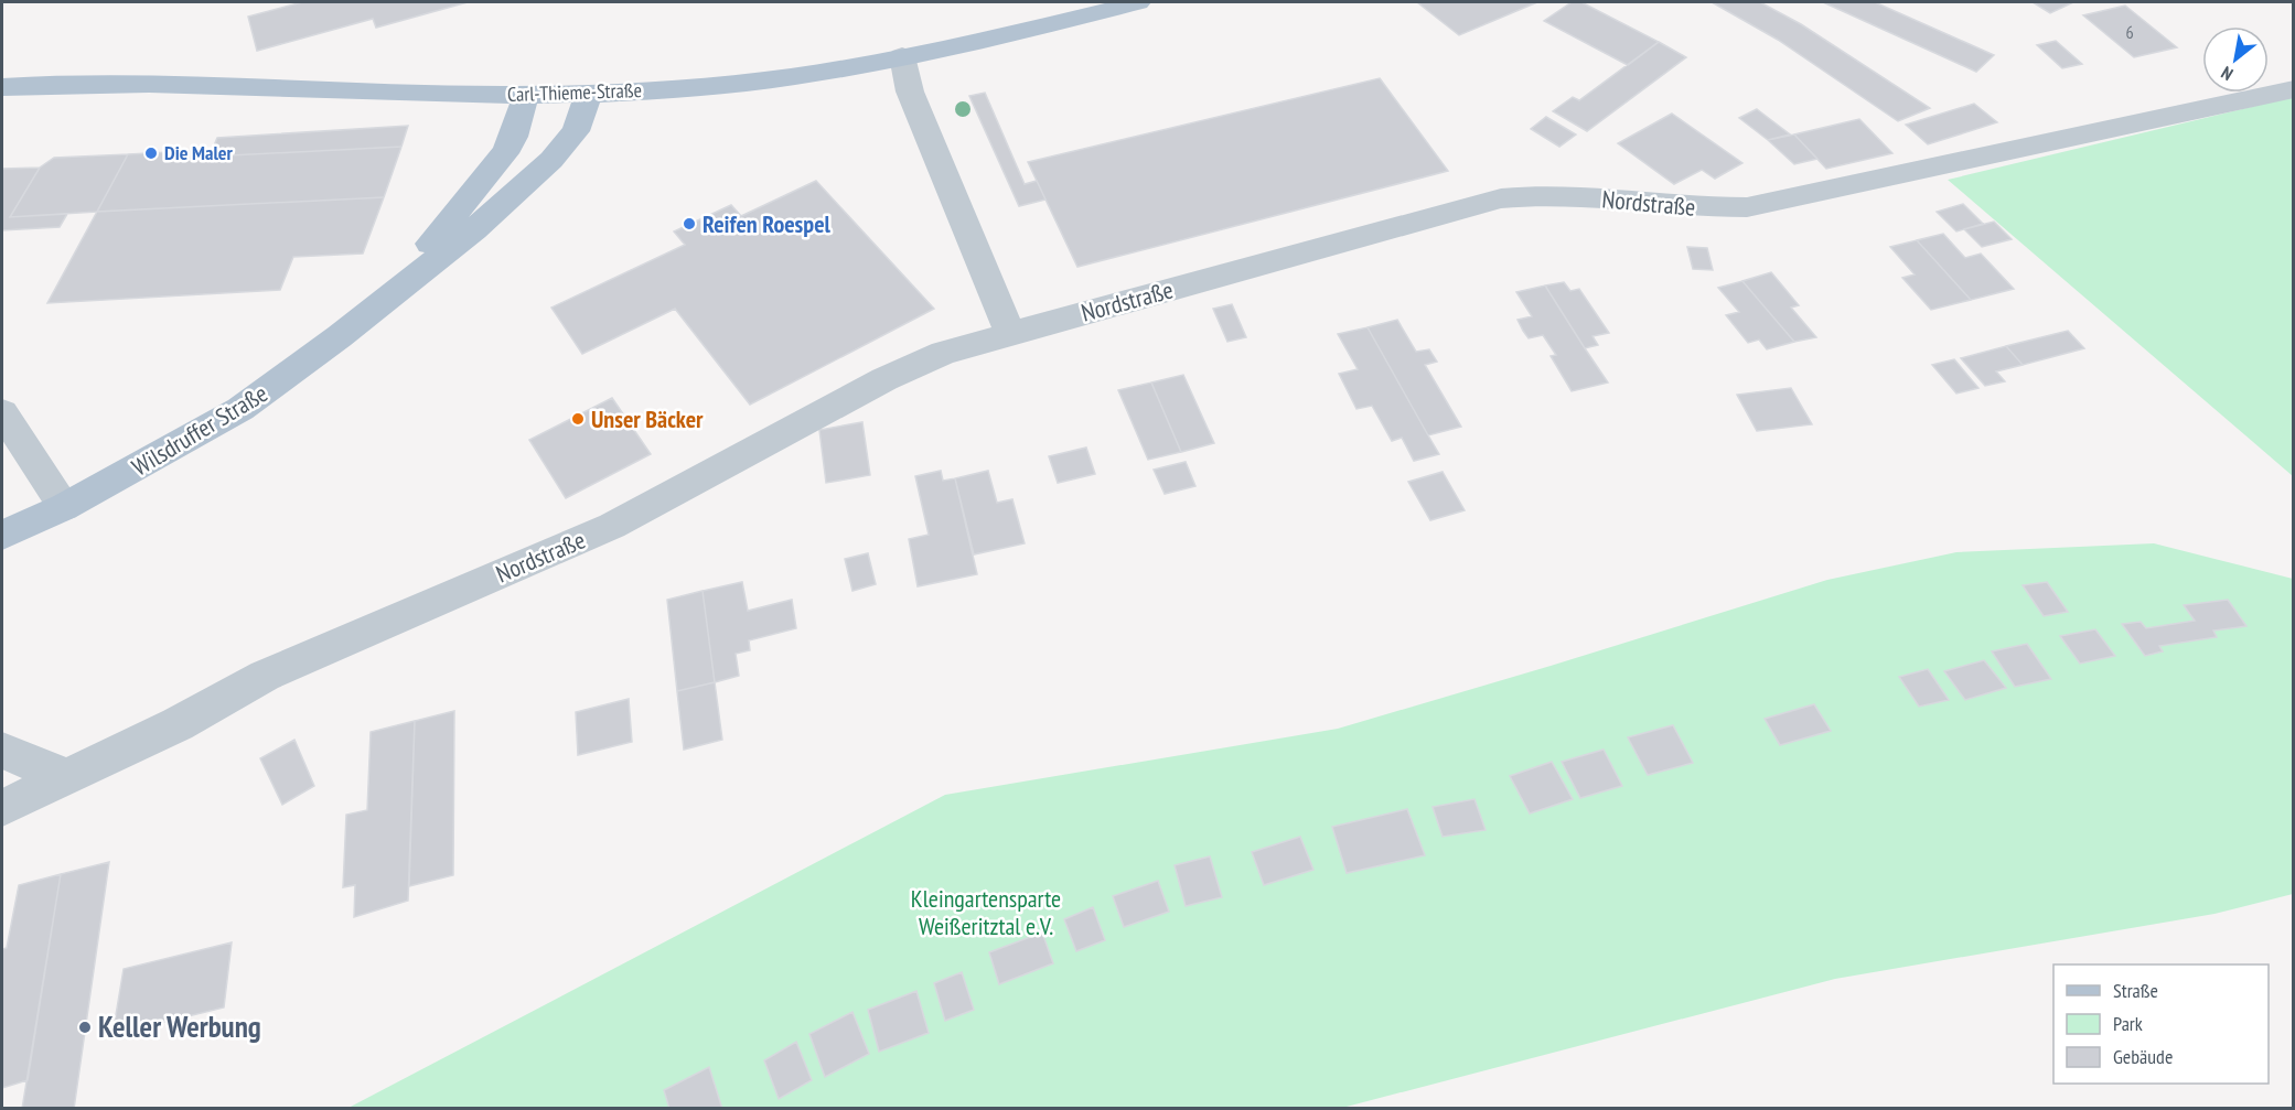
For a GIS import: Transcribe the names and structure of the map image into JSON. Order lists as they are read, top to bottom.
{
  "streets": {
    "main road": ["Carl-Thieme-Straße", "Wilsdruffer Straße"],
    "street": ["Nordstraße"]
  },
  "crossings": [
    ["Carl-Thieme-Straße", "Wilsdruffer Straße"]
  ],
  "parks": ["Kleingartensparte Weißeritztal e.V."],
  "places": [
    "Die Maler",
    "Reifen Roespel",
    "Unser Bäcker",
    "Keller Werbung"
  ],
  "house_numbers": ["6"],
  "legend": ["Straße", "Park", "Gebäude"],
  "north": "bottom left"
}
